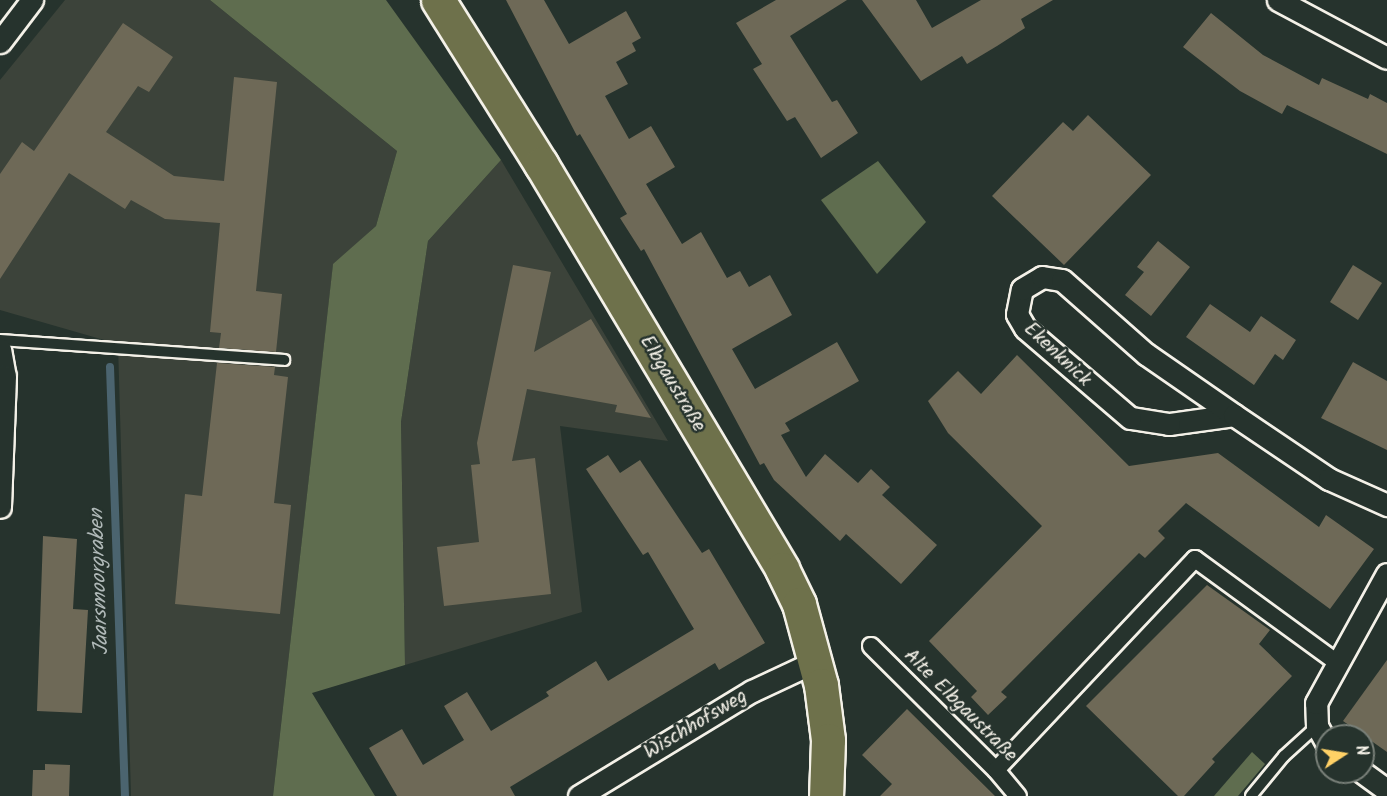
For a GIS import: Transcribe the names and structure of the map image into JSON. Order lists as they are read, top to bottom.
{
  "streets": {
    "main road": ["Elbgaustraße"],
    "street": ["Ekenknick", "Alte Elbgaustraße", "Wischhofsweg"]
  },
  "crossings": [
    ["Elbgaustraße", "Wischhofsweg"]
  ],
  "water": ["Jaarsmoorgraben"],
  "north": "right"
}
